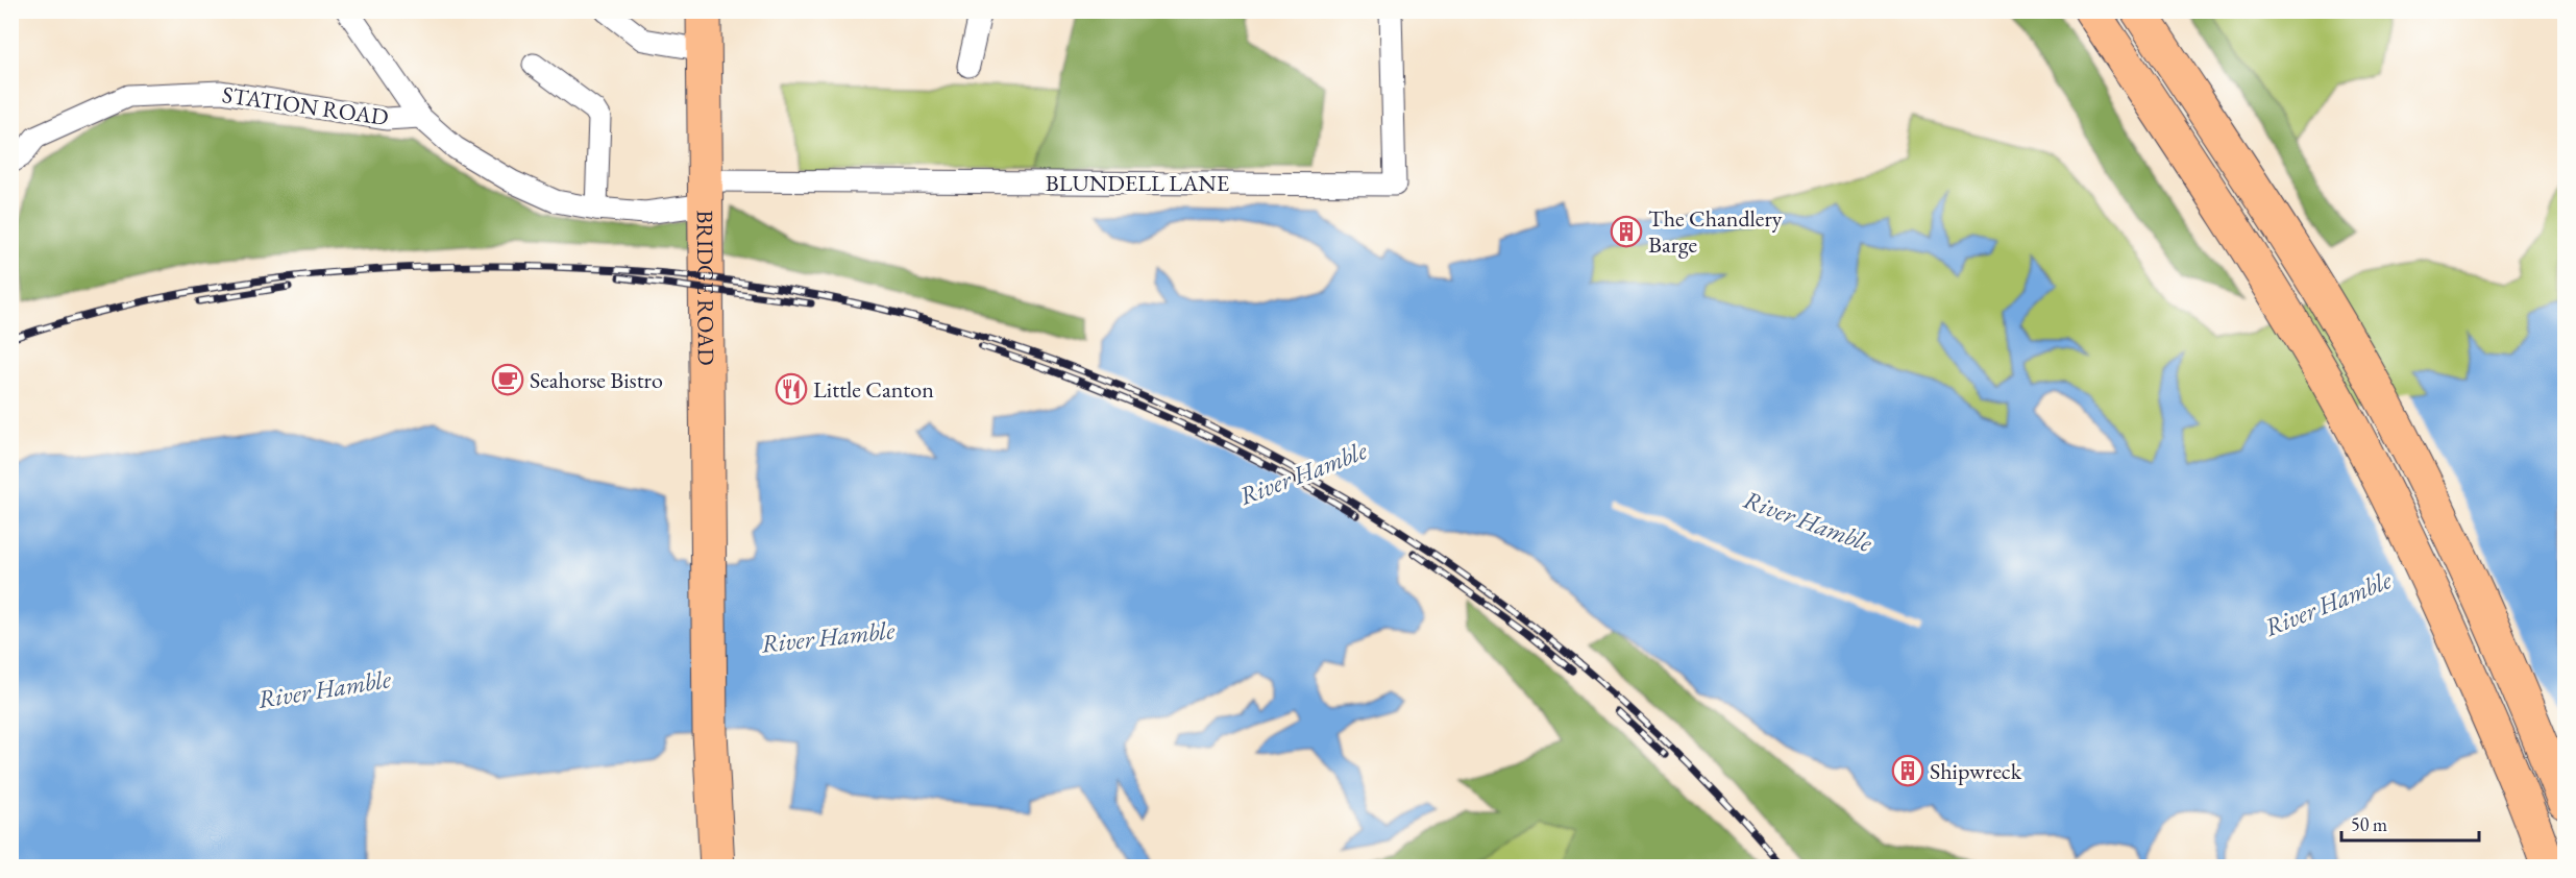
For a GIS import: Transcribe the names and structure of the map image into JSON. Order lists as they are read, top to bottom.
{
  "streets": {
    "main road": ["BRIDGE ROAD"],
    "street": ["STATION ROAD", "BLUNDELL LANE"]
  },
  "crossings": [
    ["BLUNDELL LANE", "BRIDGE ROAD"]
  ],
  "water": ["River Hamble"],
  "places": {
    "building": ["The Chandlery Barge", "Shipwreck"],
    "cafe": ["Seahorse Bistro"],
    "restaurant": ["Little Canton"]
  },
  "scale_bar": "50 m"
}
